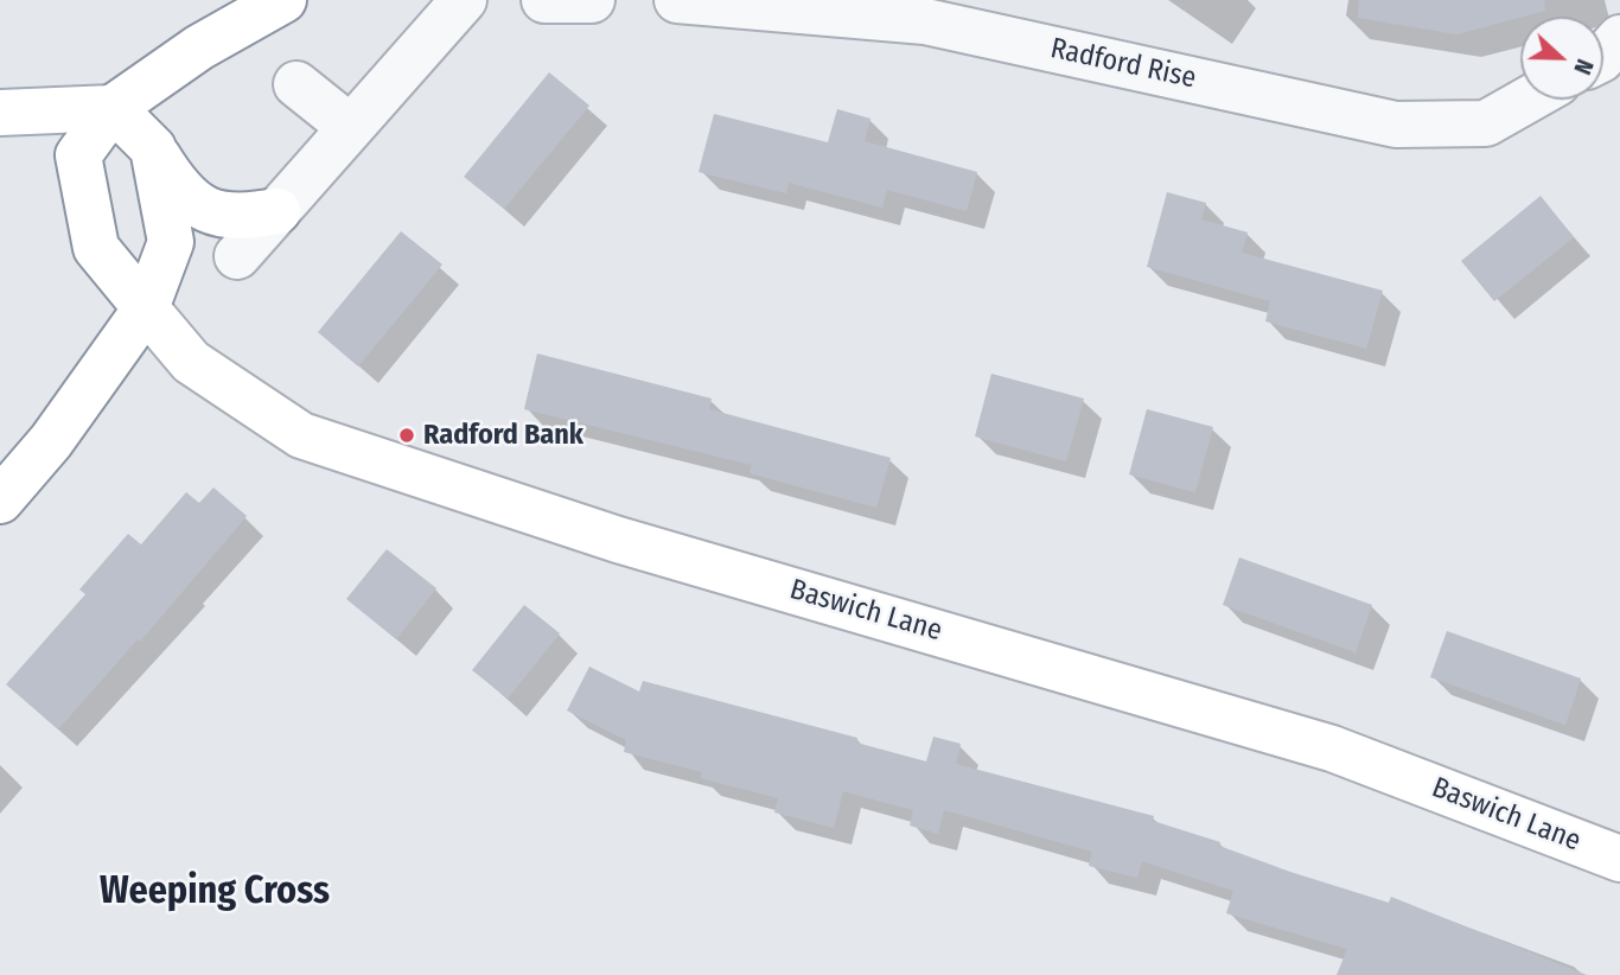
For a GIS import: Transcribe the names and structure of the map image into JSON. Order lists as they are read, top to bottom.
{
  "streets": {
    "main road": ["Baswich Lane"],
    "street": ["Radford Rise"]
  },
  "districts": ["Weeping Cross"],
  "places": ["Radford Bank"],
  "north": "right"
}
